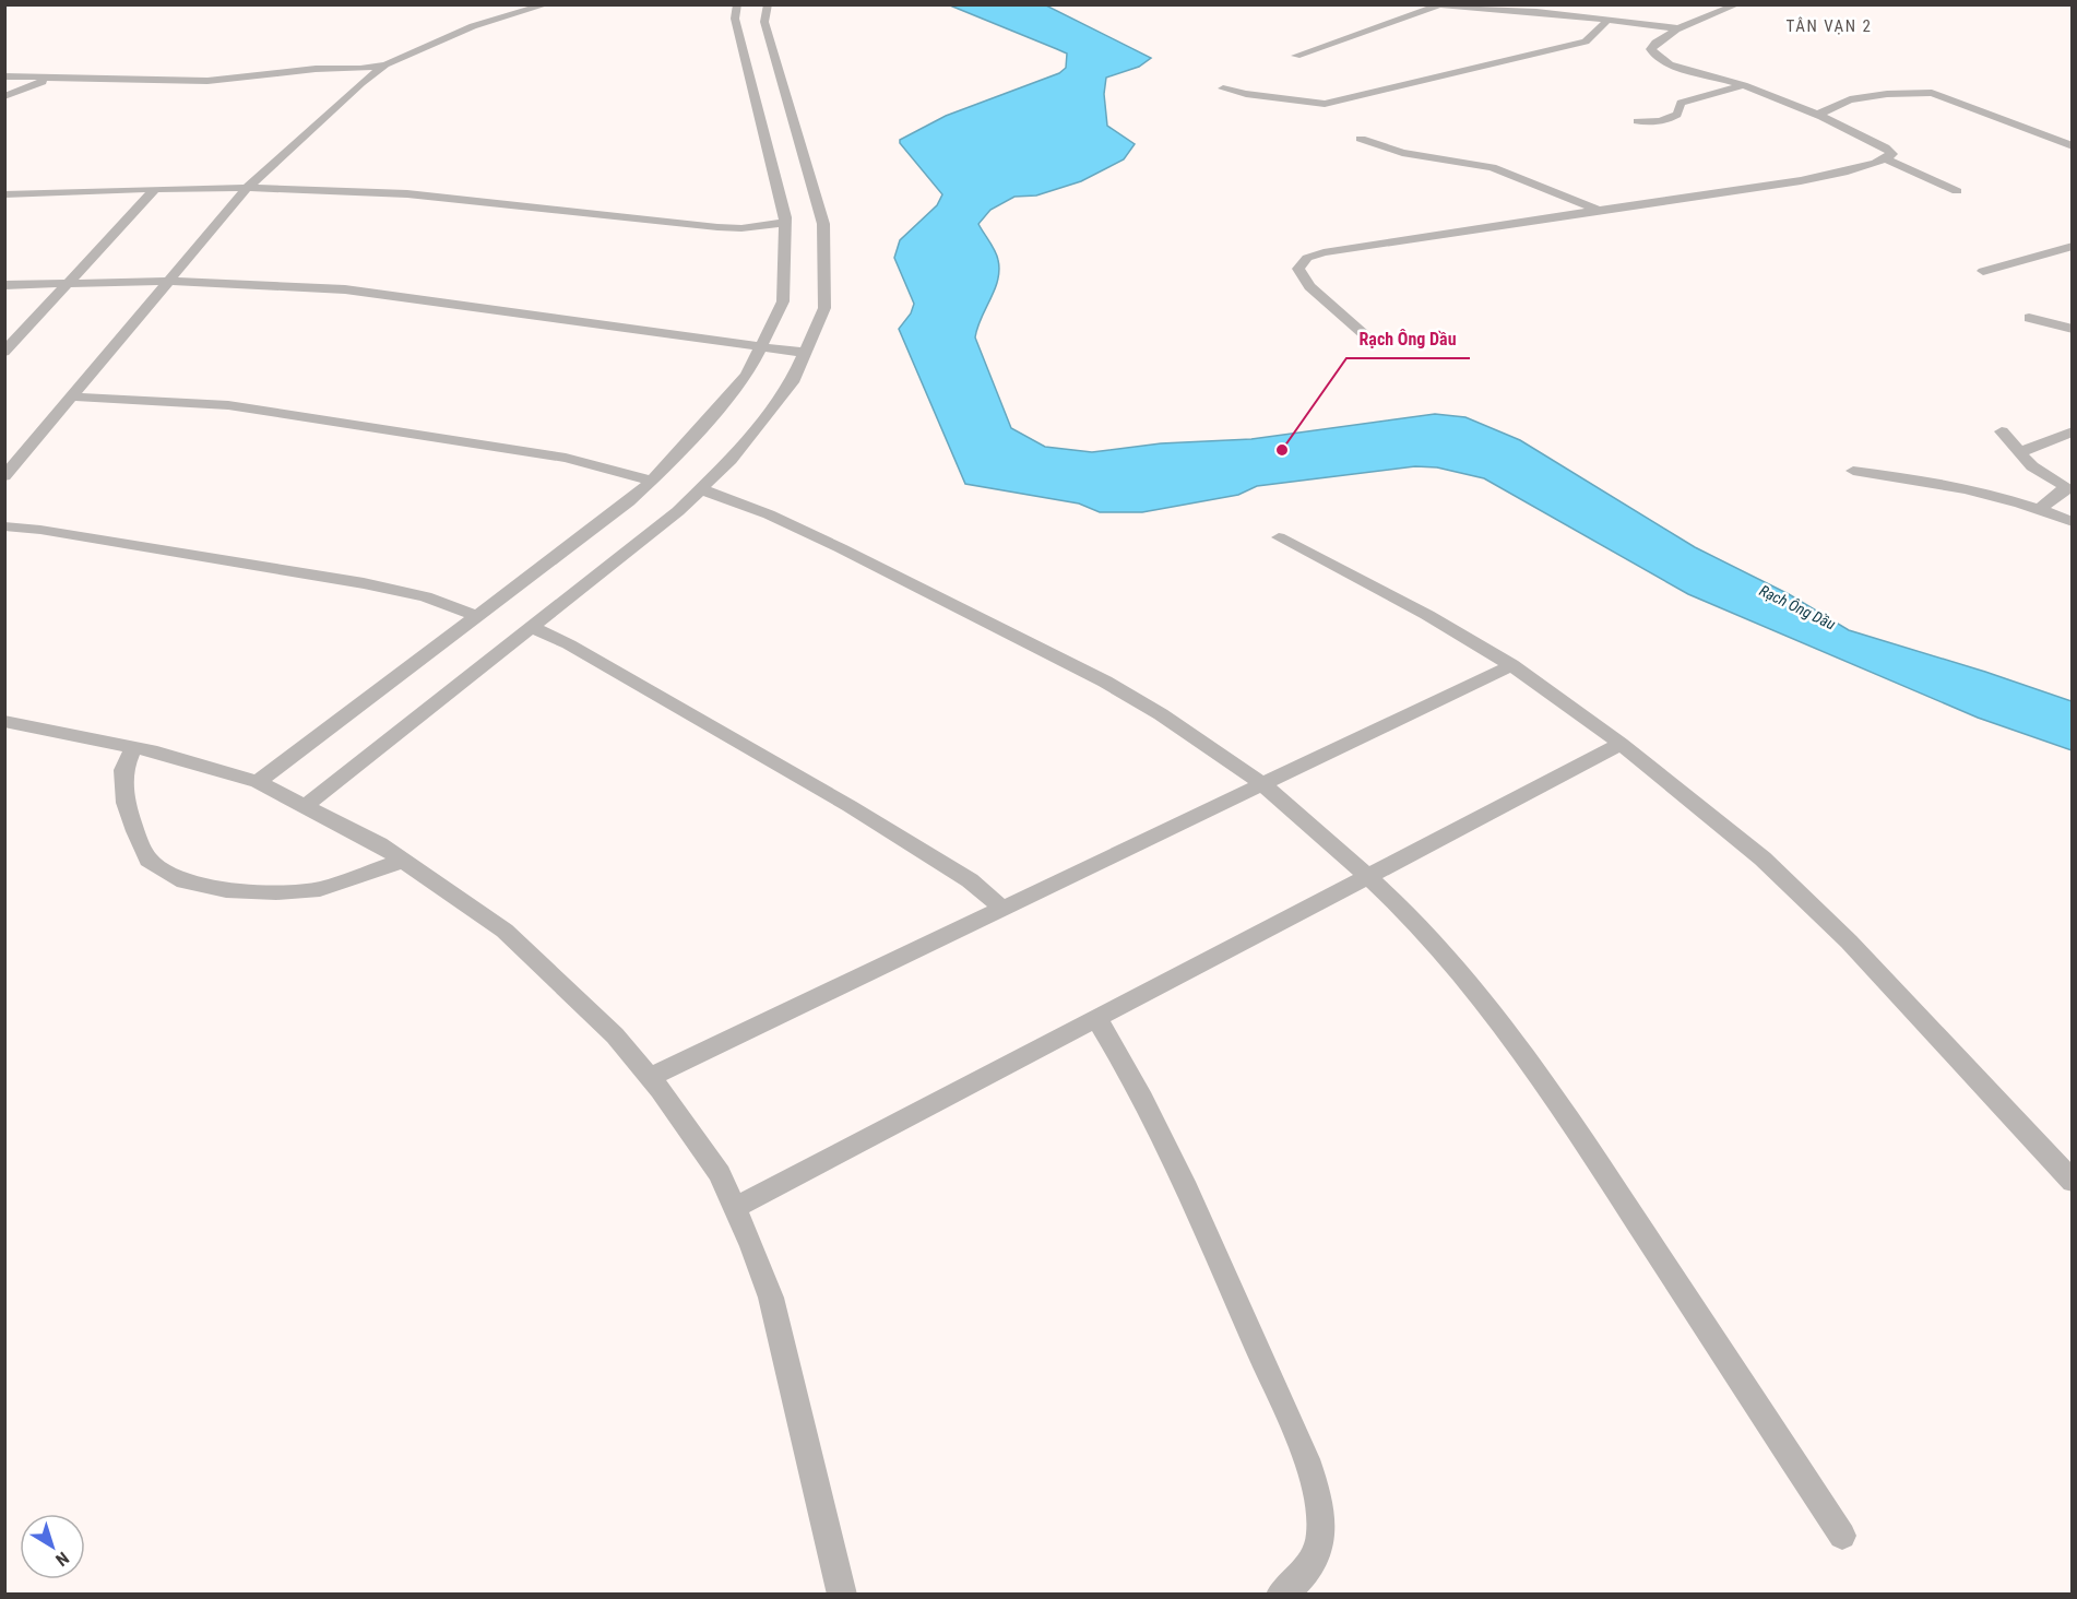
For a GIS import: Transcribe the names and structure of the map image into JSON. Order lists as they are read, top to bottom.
{
  "districts": ["TÂN VẠN 2"],
  "water": ["Rạch Ông Dầu"],
  "places": ["Rạch Ông Dầu"],
  "north": "bottom right"
}
